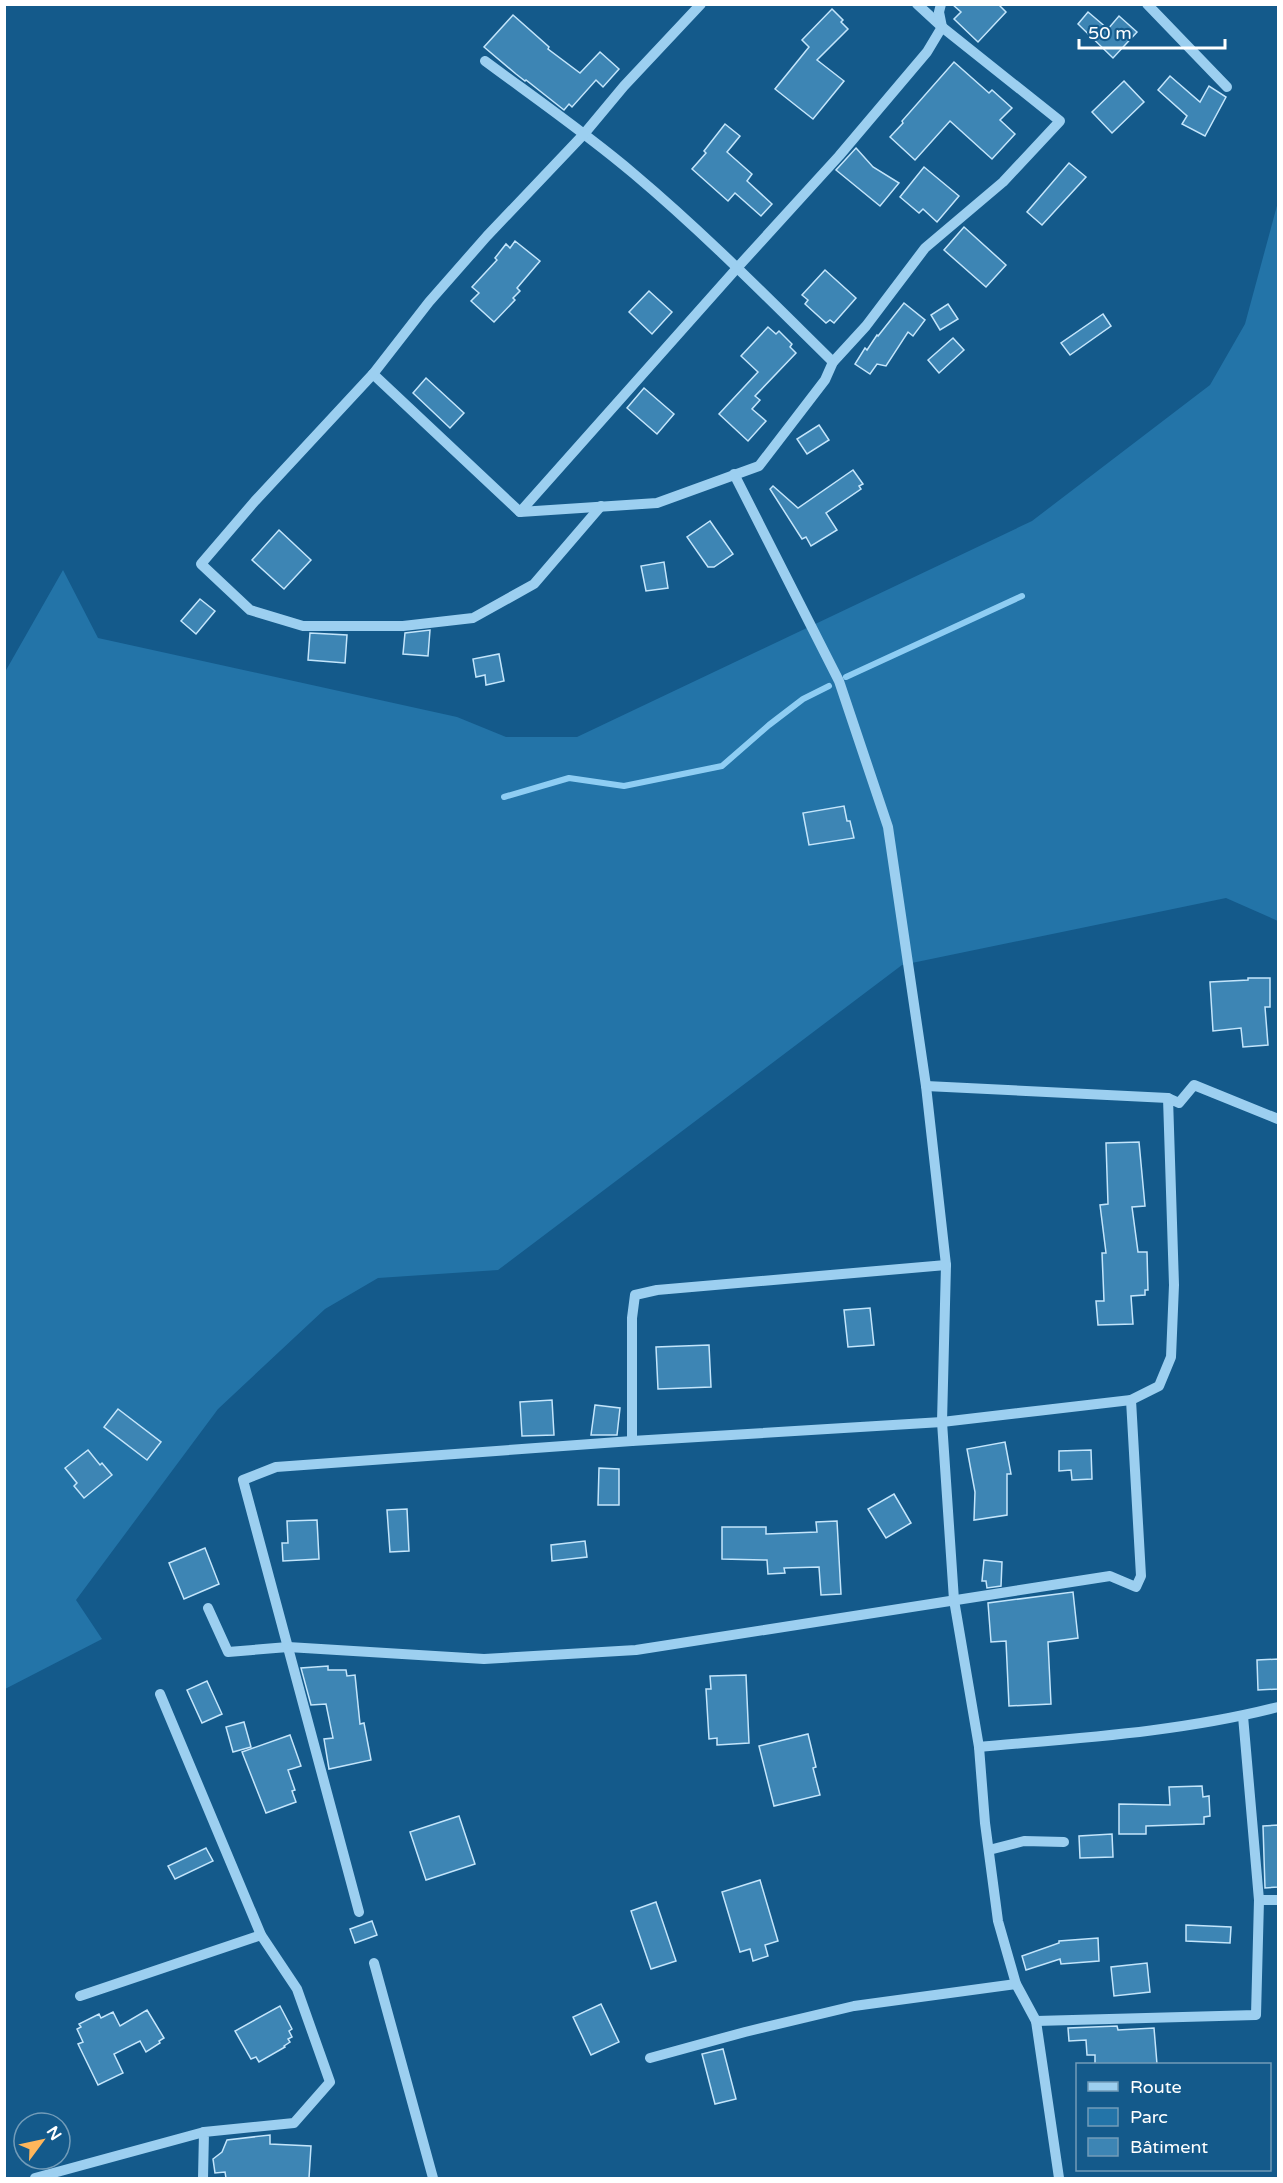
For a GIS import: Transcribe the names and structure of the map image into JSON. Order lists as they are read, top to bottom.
{
  "legend": ["Route", "Parc", "Bâtiment"],
  "scale_bar": "50 m",
  "north": "top right"
}
